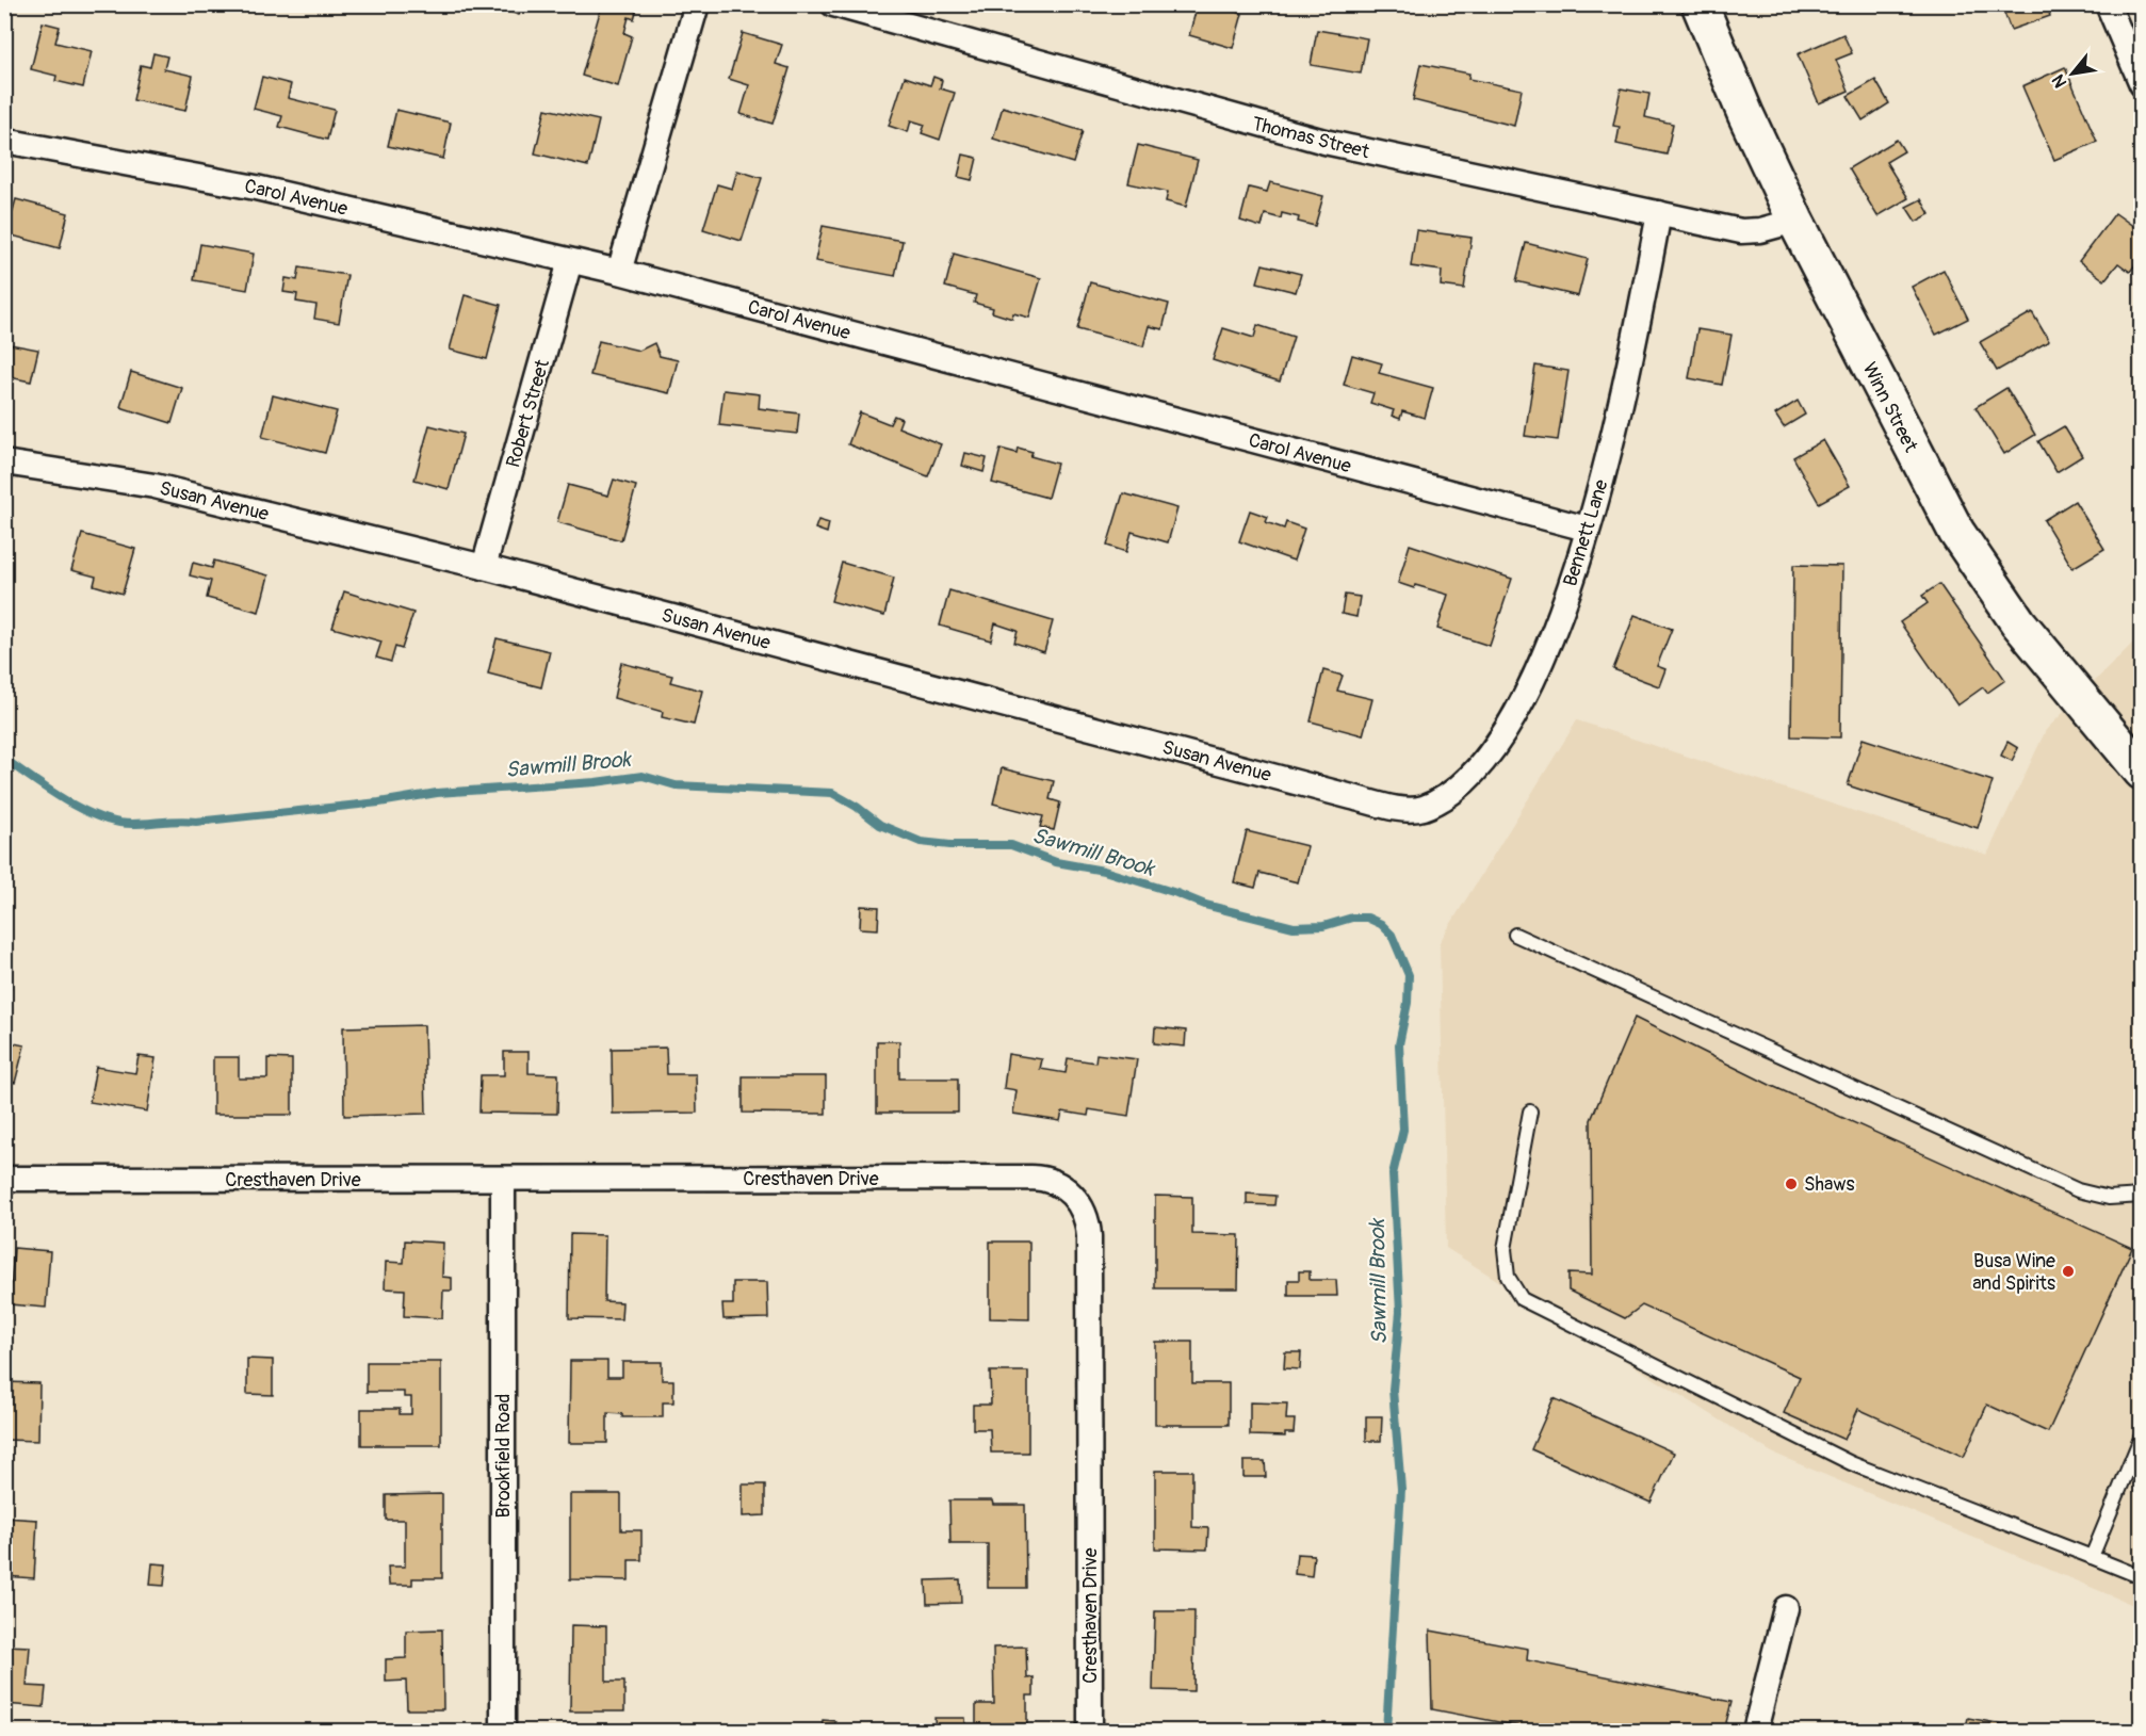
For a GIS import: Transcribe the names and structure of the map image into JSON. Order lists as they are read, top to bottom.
{
  "streets": {
    "main road": ["Winn Street"],
    "street": [
      "Thomas Street",
      "Carol Avenue",
      "Robert Street",
      "Susan Avenue",
      "Bennett Lane",
      "Cresthaven Drive",
      "Brookfield Road"
    ]
  },
  "crossings": [
    ["Thomas Street", "Winn Street"],
    ["Thomas Street", "Bennett Lane"],
    ["Carol Avenue", "Robert Street"],
    ["Carol Avenue", "Bennett Lane"],
    ["Robert Street", "Susan Avenue"],
    ["Susan Avenue", "Bennett Lane"],
    ["Cresthaven Drive", "Brookfield Road"]
  ],
  "water": ["Sawmill Brook"],
  "places": ["Shaws", "Busa Wine and Spirits"],
  "north": "bottom left"
}
